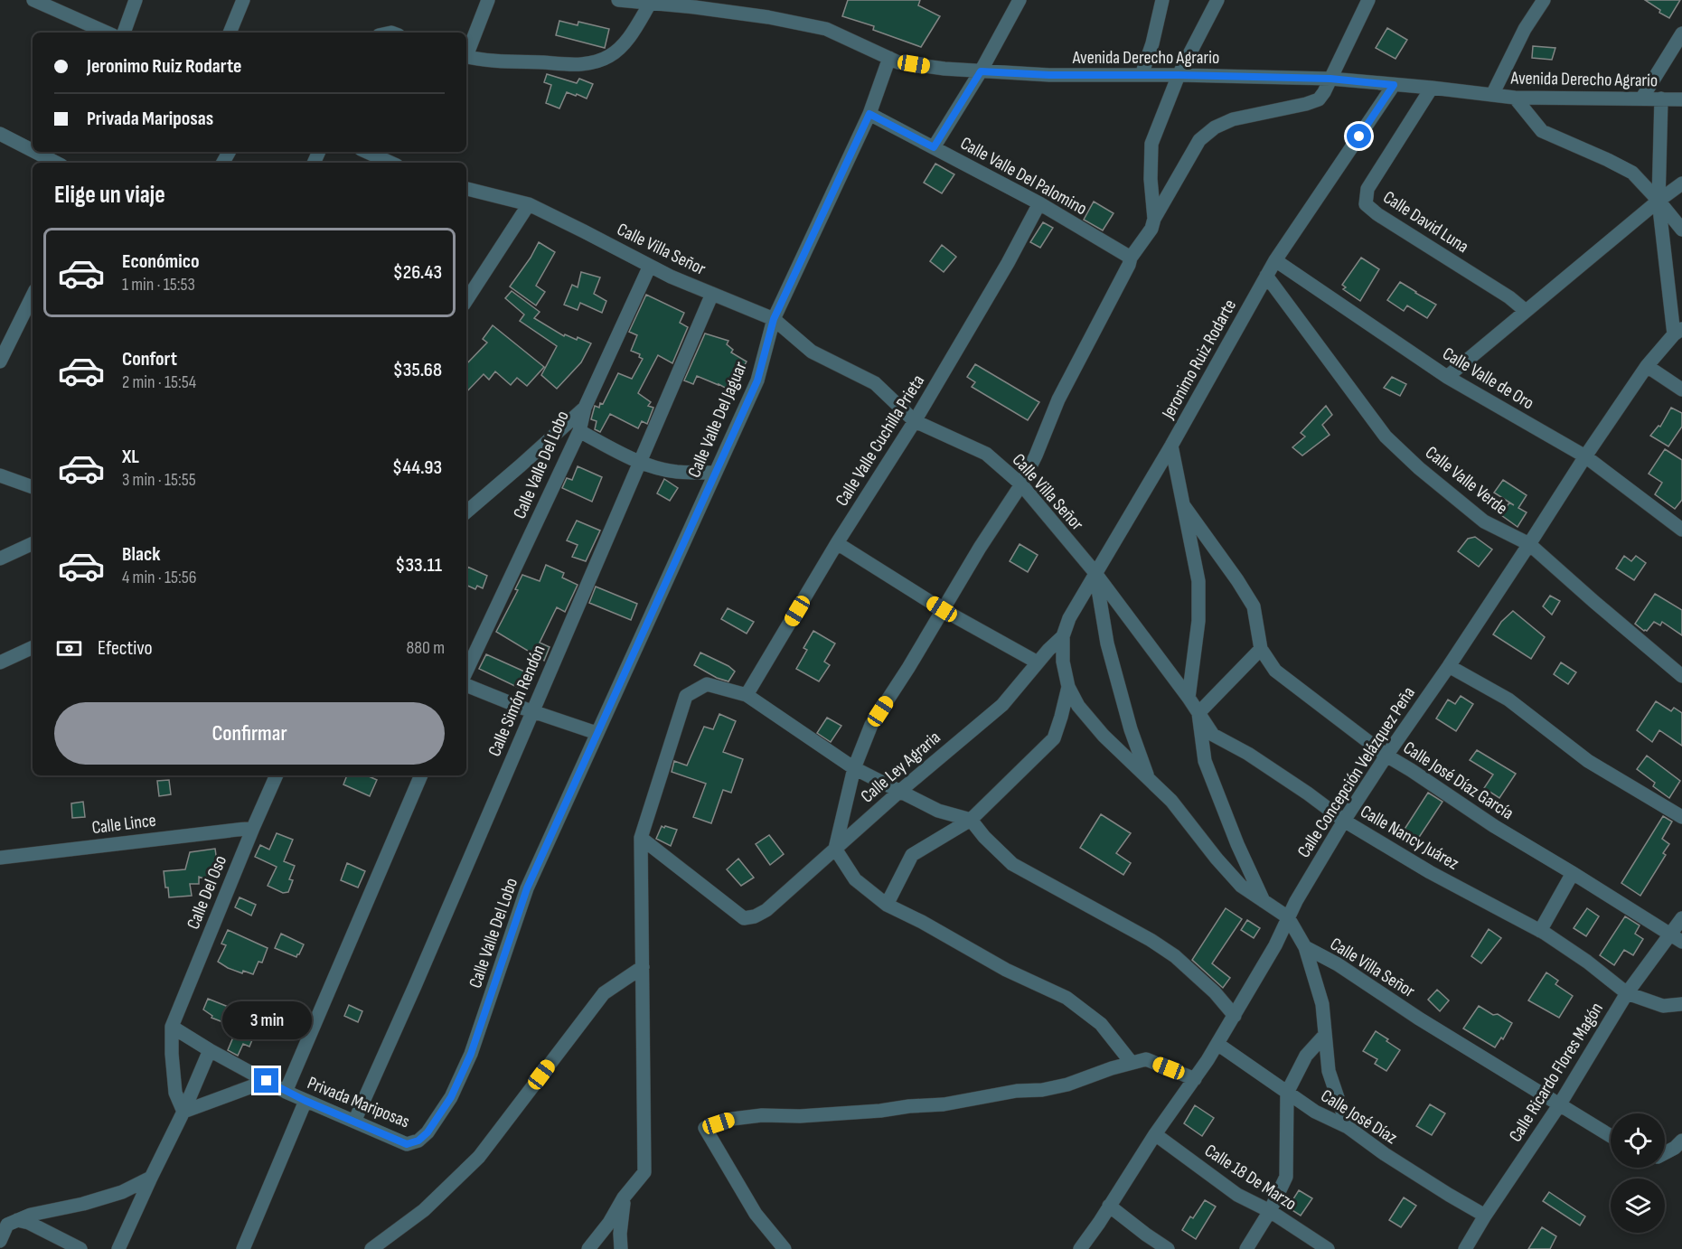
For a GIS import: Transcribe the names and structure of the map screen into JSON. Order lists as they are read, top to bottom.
{
  "streets": {
    "street": [
      "Avenida Derecho Agrario",
      "Calle Valle Del Palomino",
      "Calle David Luna",
      "Calle Villa Señor",
      "Jeronimo Ruiz Rodarte",
      "Calle Valle de Oro",
      "Calle Valle Del Jaguar",
      "Calle Valle Cuchilla Prieta",
      "Calle Valle Del Lobo",
      "Calle Valle Verde",
      "Calle Simón Rendón",
      "Calle Ley Agraria",
      "Calle Concepción Velázquez Peña",
      "Calle José Díaz García",
      "Calle Lince",
      "Calle Nancy Juárez",
      "Calle Del Oso",
      "Calle Ricardo Flores Magón",
      "Privada Mariposas",
      "Calle José Díaz",
      "Calle 18 De Marzo"
    ]
  },
  "crossings": [
    ["Avenida Derecho Agrario", "Calle David Luna"],
    ["Avenida Derecho Agrario", "Jeronimo Ruiz Rodarte"],
    ["Avenida Derecho Agrario", "Calle Valle Del Jaguar"],
    ["Calle Valle Del Palomino", "Calle Valle Del Jaguar"],
    ["Calle Valle Del Palomino", "Calle Valle Cuchilla Prieta"],
    ["Calle Villa Señor", "Jeronimo Ruiz Rodarte"],
    ["Calle Villa Señor", "Calle Valle Del Jaguar"],
    ["Calle Villa Señor", "Calle Valle Cuchilla Prieta"],
    ["Calle Villa Señor", "Calle Valle Del Lobo"],
    ["Calle Villa Señor", "Calle Simón Rendón"],
    ["Calle Villa Señor", "Calle Concepción Velázquez Peña"],
    ["Calle Villa Señor", "Calle Nancy Juárez"],
    ["Calle Villa Señor", "Calle Ricardo Flores Magón"],
    ["Jeronimo Ruiz Rodarte", "Calle Valle de Oro"],
    ["Jeronimo Ruiz Rodarte", "Calle Valle Verde"],
    ["Jeronimo Ruiz Rodarte", "Calle Ley Agraria"],
    ["Jeronimo Ruiz Rodarte", "Calle Nancy Juárez"],
    ["Calle Valle de Oro", "Calle Concepción Velázquez Peña"],
    ["Calle Valle Del Jaguar", "Calle Valle Del Lobo"],
    ["Calle Valle Del Lobo", "Privada Mariposas"],
    ["Calle Valle Verde", "Calle Concepción Velázquez Peña"],
    ["Calle Simón Rendón", "Privada Mariposas"],
    ["Calle Concepción Velázquez Peña", "Calle José Díaz García"],
    ["Calle Concepción Velázquez Peña", "Calle Nancy Juárez"],
    ["Calle Concepción Velázquez Peña", "Calle José Díaz"],
    ["Calle Concepción Velázquez Peña", "Calle 18 De Marzo"],
    ["Calle José Díaz García", "Calle Ricardo Flores Magón"],
    ["Calle Lince", "Calle Del Oso"],
    ["Calle Nancy Juárez", "Calle Ricardo Flores Magón"],
    ["Calle Del Oso", "Privada Mariposas"],
    ["Calle Ricardo Flores Magón", "Calle José Díaz"]
  ],
  "page": {
    "banner": ["Jeronimo Ruiz Rodarte", "Privada Mariposas"],
    "heading": "Elige un viaje",
    "list": [
      {
        "name": "Económico",
        "note": "1 min · 15:53",
        "value": "$26.43"
      },
      {
        "name": "Confort",
        "note": "2 min · 15:54",
        "value": "$35.68"
      },
      {
        "name": "XL",
        "note": "3 min · 15:55",
        "value": "$44.93"
      },
      {
        "name": "Black",
        "note": "4 min · 15:56",
        "value": "$33.11"
      }
    ],
    "pay": ["Efectivo", "880 m"],
    "buttons": "Confirmar",
    "bubble": "3 min"
  }
}
